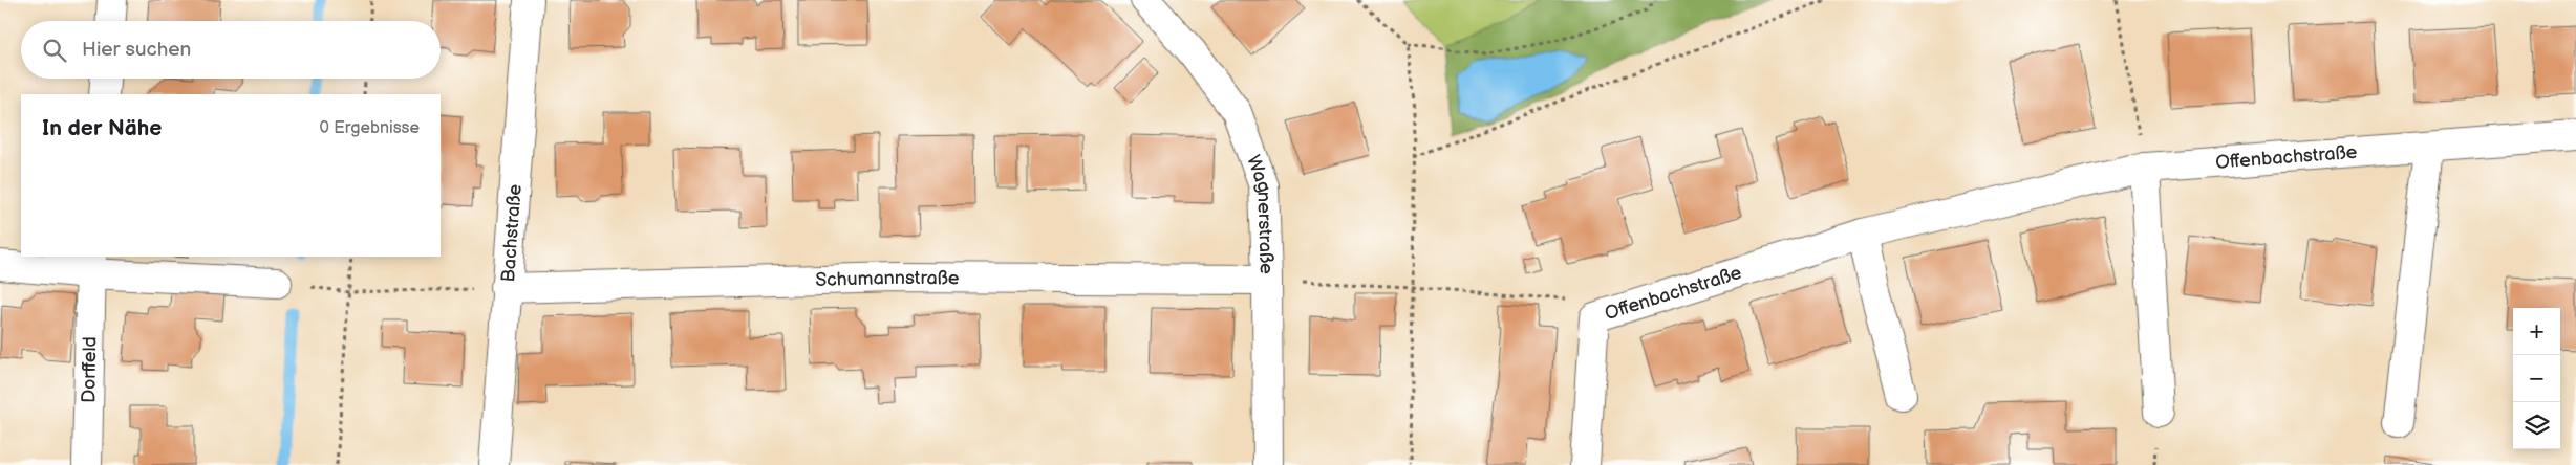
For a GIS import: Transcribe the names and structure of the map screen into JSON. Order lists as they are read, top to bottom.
{
  "streets": {
    "street": [
      "Offenbachstraße",
      "Wagnerstraße",
      "Bachstraße",
      "Schumannstraße",
      "Dorffeld"
    ]
  },
  "crossings": [
    ["Wagnerstraße", "Schumannstraße"],
    ["Bachstraße", "Schumannstraße"]
  ],
  "page": {
    "search": "Hier suchen",
    "heading": ["In der Nähe", "0 Ergebnisse"],
    "map_buttons": ["+", "−"]
  }
}
